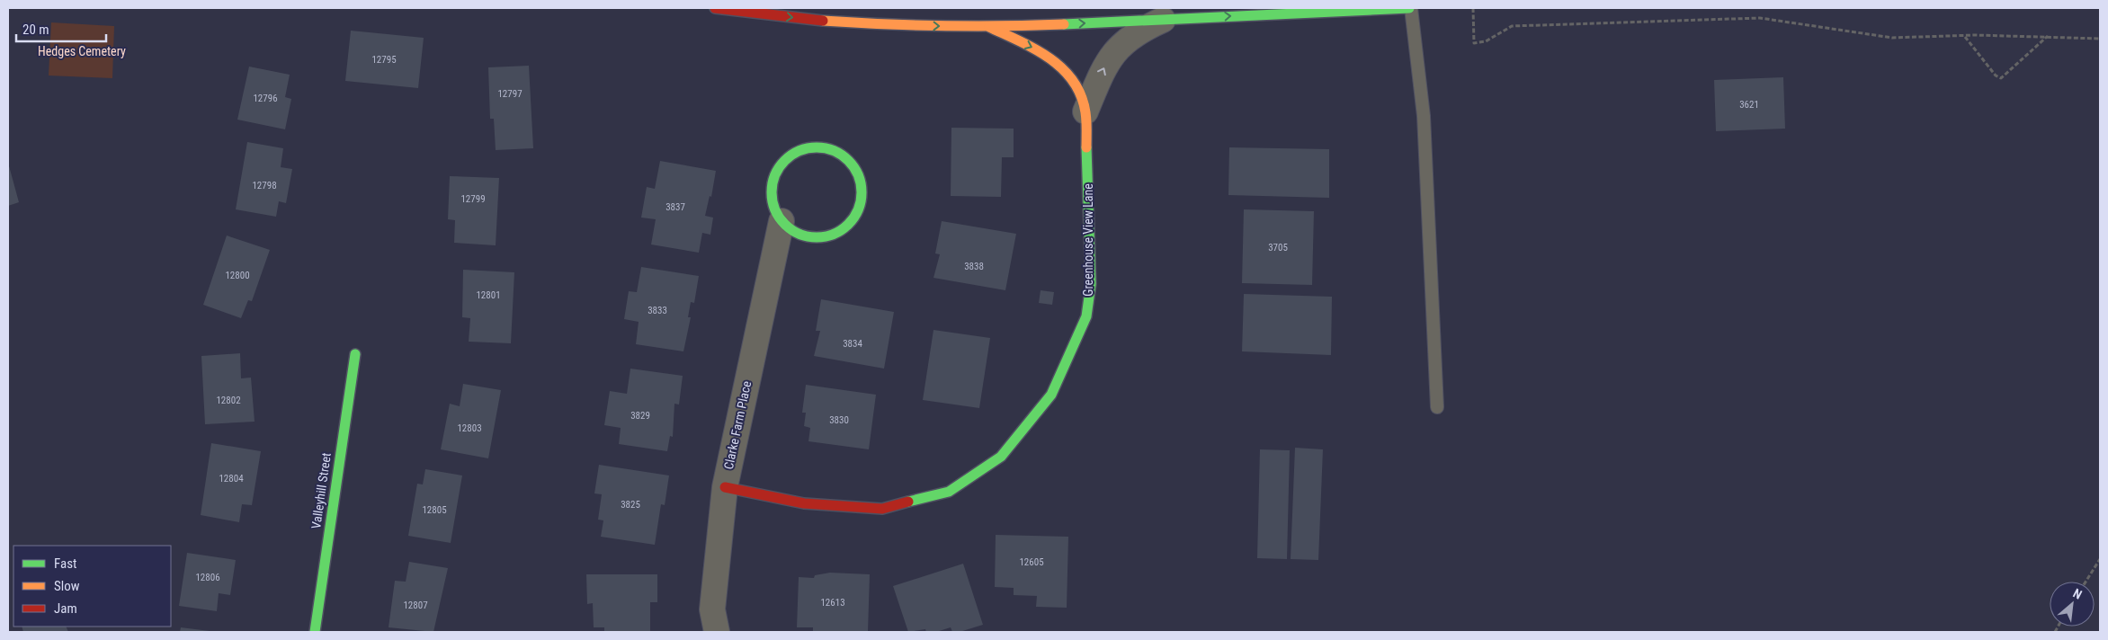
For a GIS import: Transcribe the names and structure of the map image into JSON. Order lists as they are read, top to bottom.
{
  "streets": {
    "street": ["Greenhouse View Lane", "Clarke Farm Place", "Valleyhill Street"]
  },
  "crossings": [
    ["Greenhouse View Lane", "Clarke Farm Place"]
  ],
  "parks": ["Hedges Cemetery"],
  "house_numbers": [
    "12795",
    "12797",
    "12796",
    "3621",
    "12798",
    "12799",
    "3837",
    "3705",
    "3838",
    "12800",
    "12801",
    "3833",
    "3834",
    "12802",
    "3829",
    "3830",
    "12803",
    "12804",
    "3825",
    "12805",
    "12605",
    "12806",
    "12613",
    "12807"
  ],
  "legend": ["Fast", "Slow", "Jam"],
  "scale_bar": "20 m",
  "north": "top right"
}
